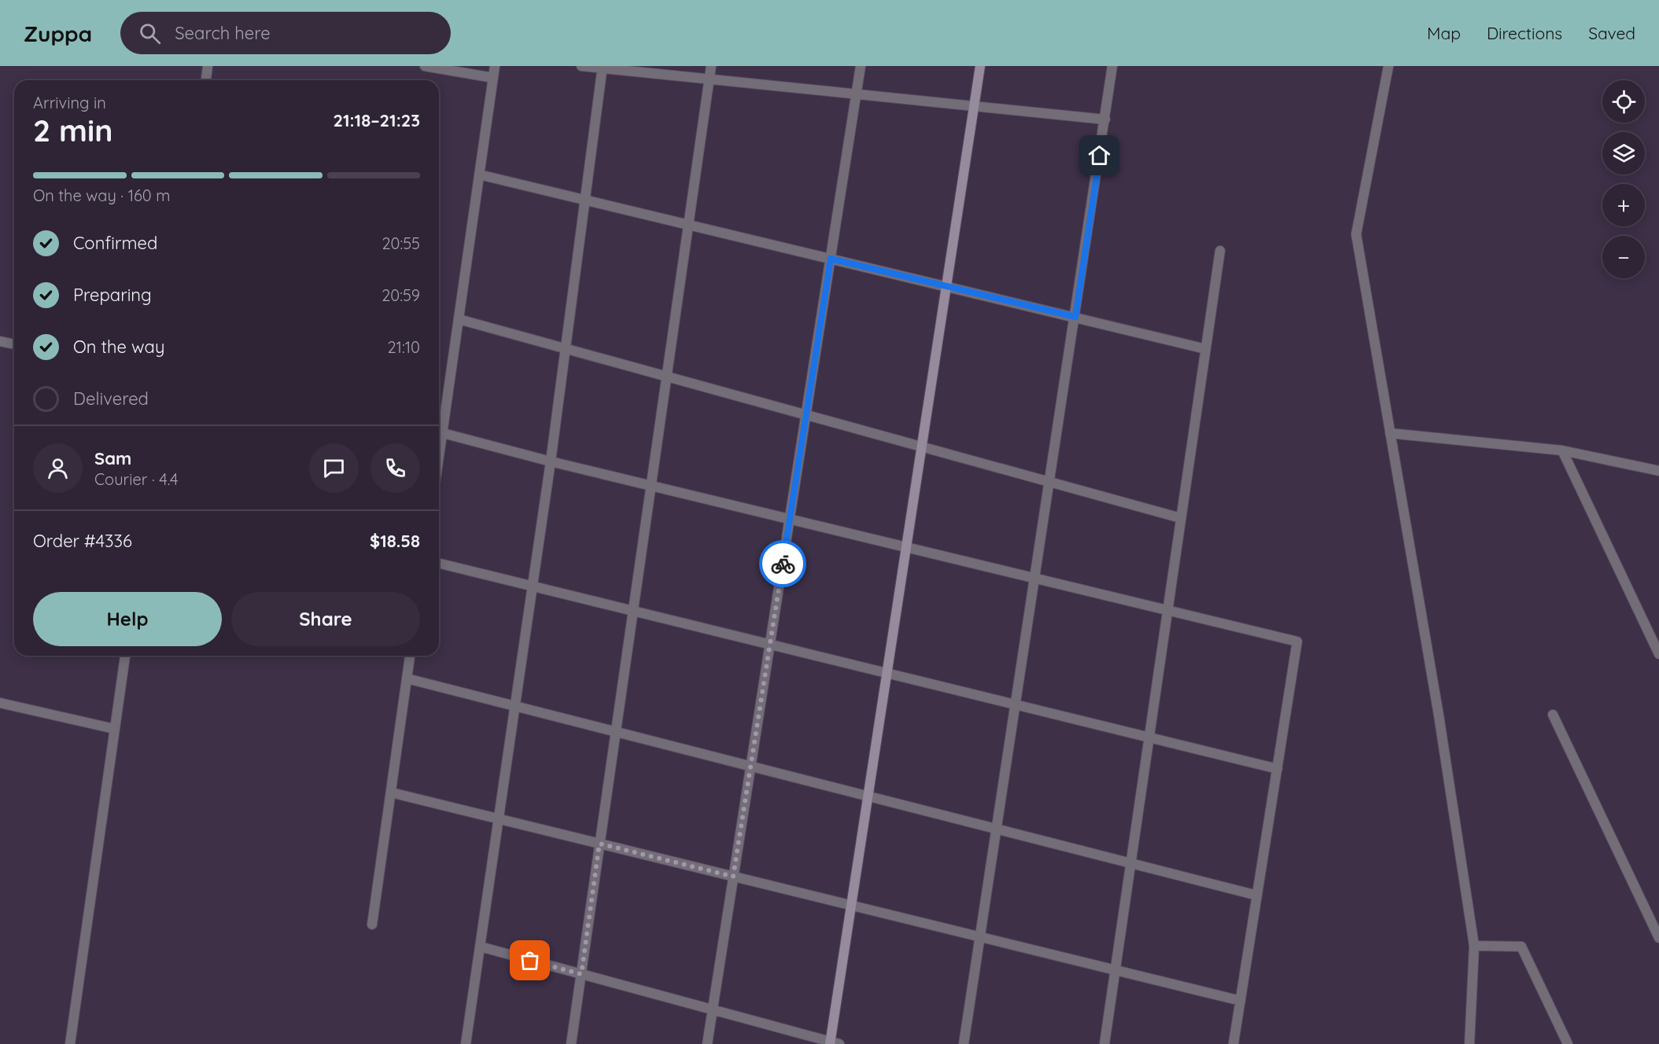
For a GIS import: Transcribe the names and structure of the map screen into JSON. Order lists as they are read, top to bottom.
{
  "page": {
    "header": "Zuppa",
    "search": "Search here",
    "nav": ["Map", "Directions", "Saved"],
    "map_buttons": ["+", "−"],
    "heading": ["2 min", "Arriving in", "21:18–21:23"],
    "panel": [
      "Sam",
      "Courier · 4.4",
      "Order #4336",
      "$18.58"
    ],
    "bar": "On the way · 160 m",
    "list": [
      ["Confirmed", "20:55"],
      ["Preparing", "20:59"],
      ["On the way", "21:10"],
      "Delivered"
    ],
    "buttons": ["Help", "Share"]
  }
}
